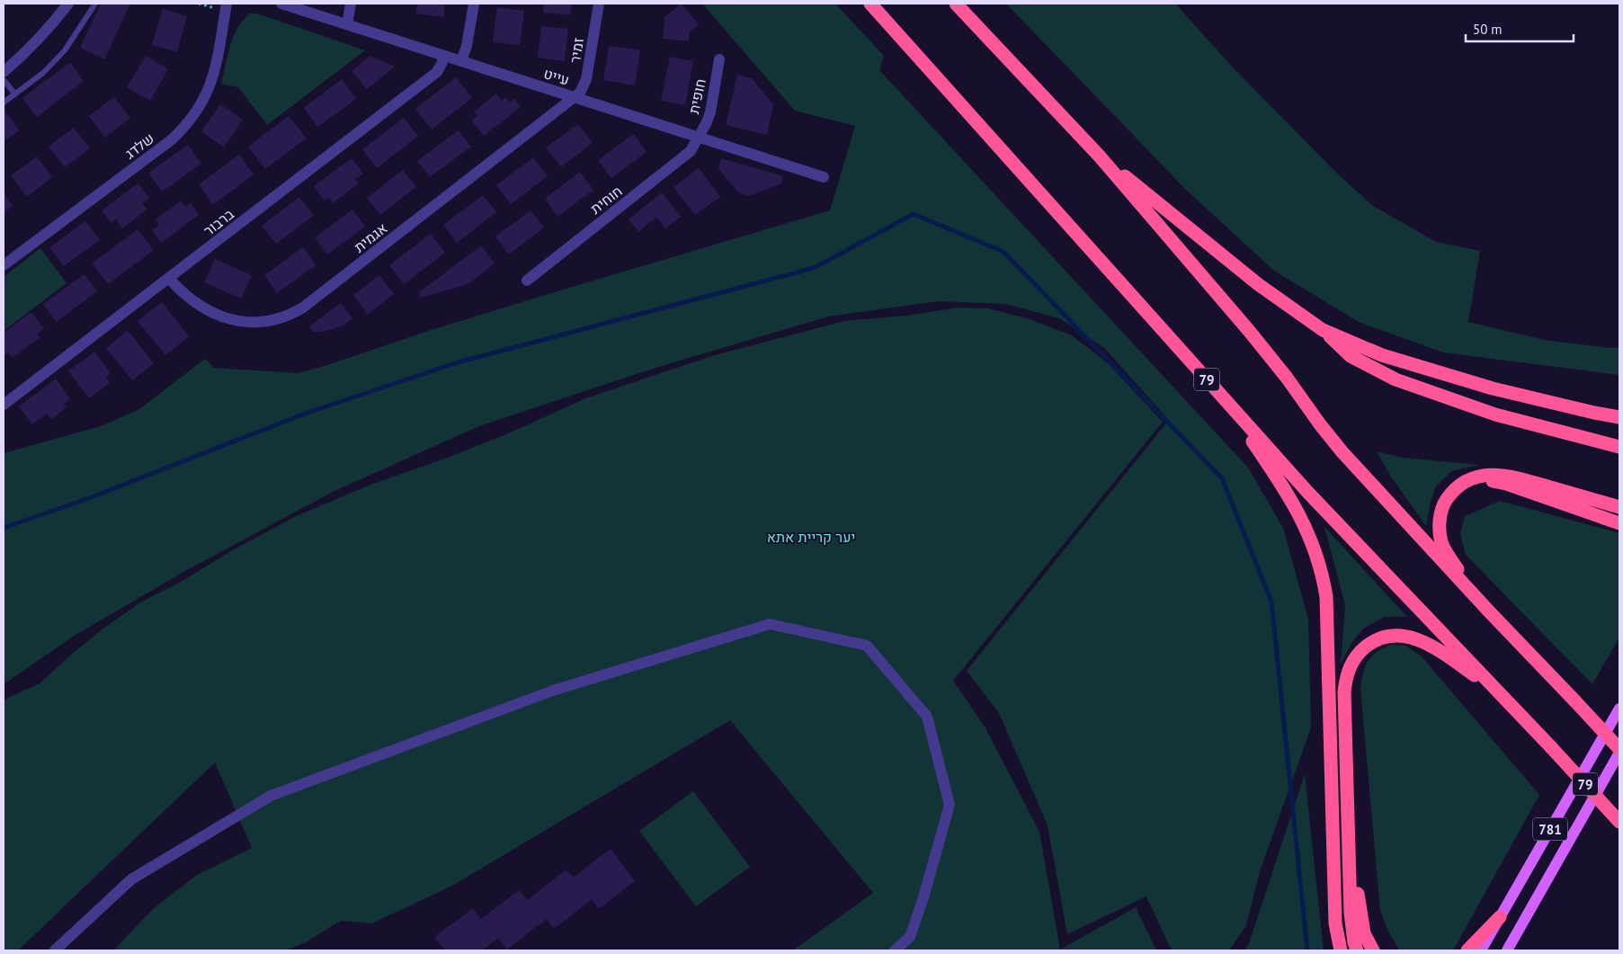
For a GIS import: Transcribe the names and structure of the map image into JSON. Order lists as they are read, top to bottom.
{
  "streets": {
    "highway": ["79"],
    "main road": ["781"],
    "street": [
      "זמיר",
      "עייט",
      "חופית",
      "שלדג",
      "חוחית",
      "ברבור",
      "אגמית"
    ]
  },
  "crossings": [
    ["זמיר", "עייט"],
    ["זמיר", "אגמית"],
    ["עייט", "חופית"],
    ["עייט", "חוחית"],
    ["עייט", "ברבור"],
    ["עייט", "אגמית"],
    ["חופית", "חוחית"],
    ["ברבור", "אגמית"]
  ],
  "parks": ["יער קריית אתא"],
  "scale_bar": "50 m"
}
